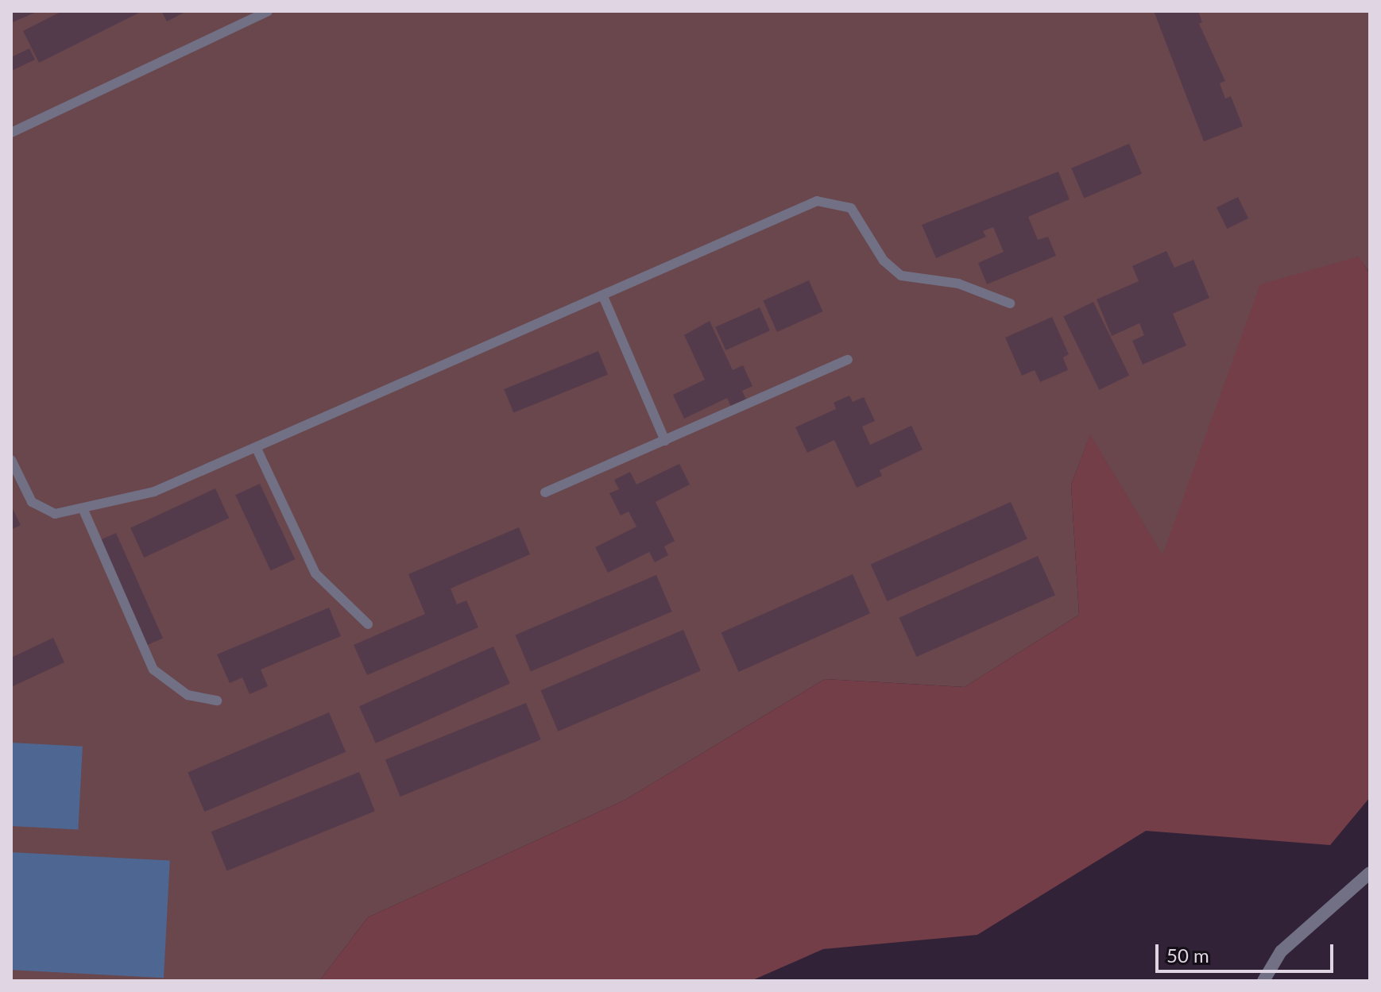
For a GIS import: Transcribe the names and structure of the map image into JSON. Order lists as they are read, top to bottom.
{
  "scale_bar": "50 m"
}
